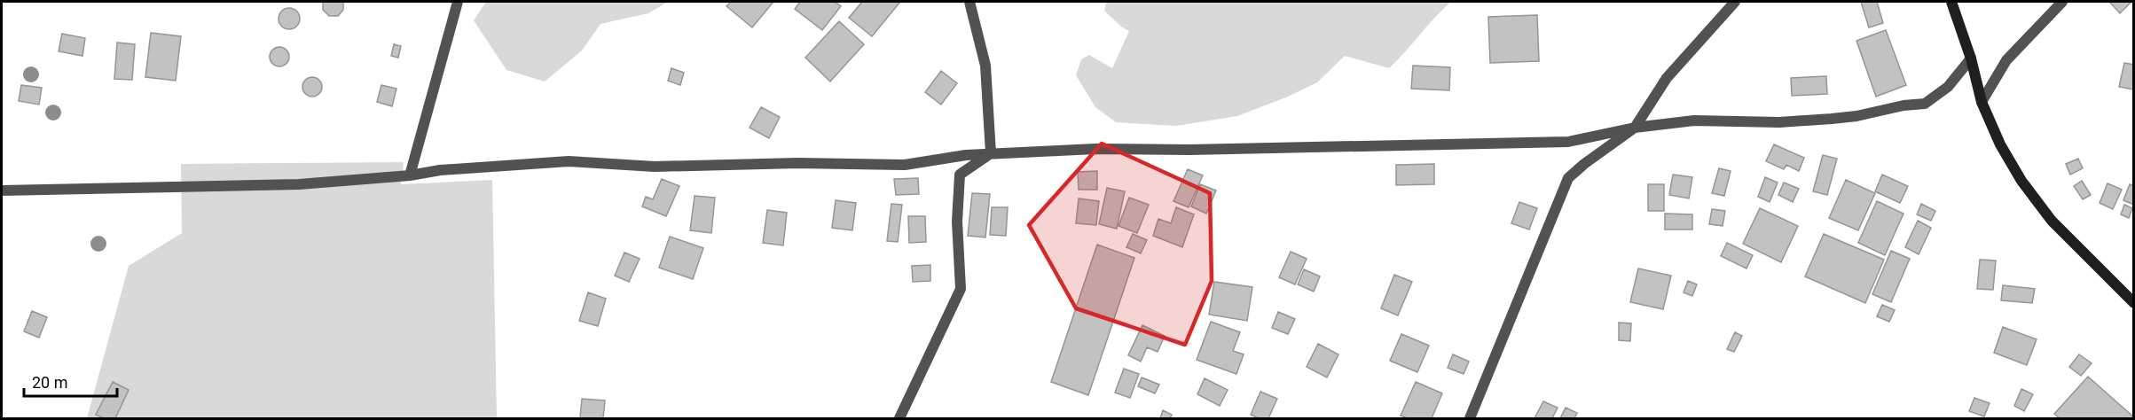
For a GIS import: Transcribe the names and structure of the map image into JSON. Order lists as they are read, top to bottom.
{
  "scale_bar": "20 m"
}
